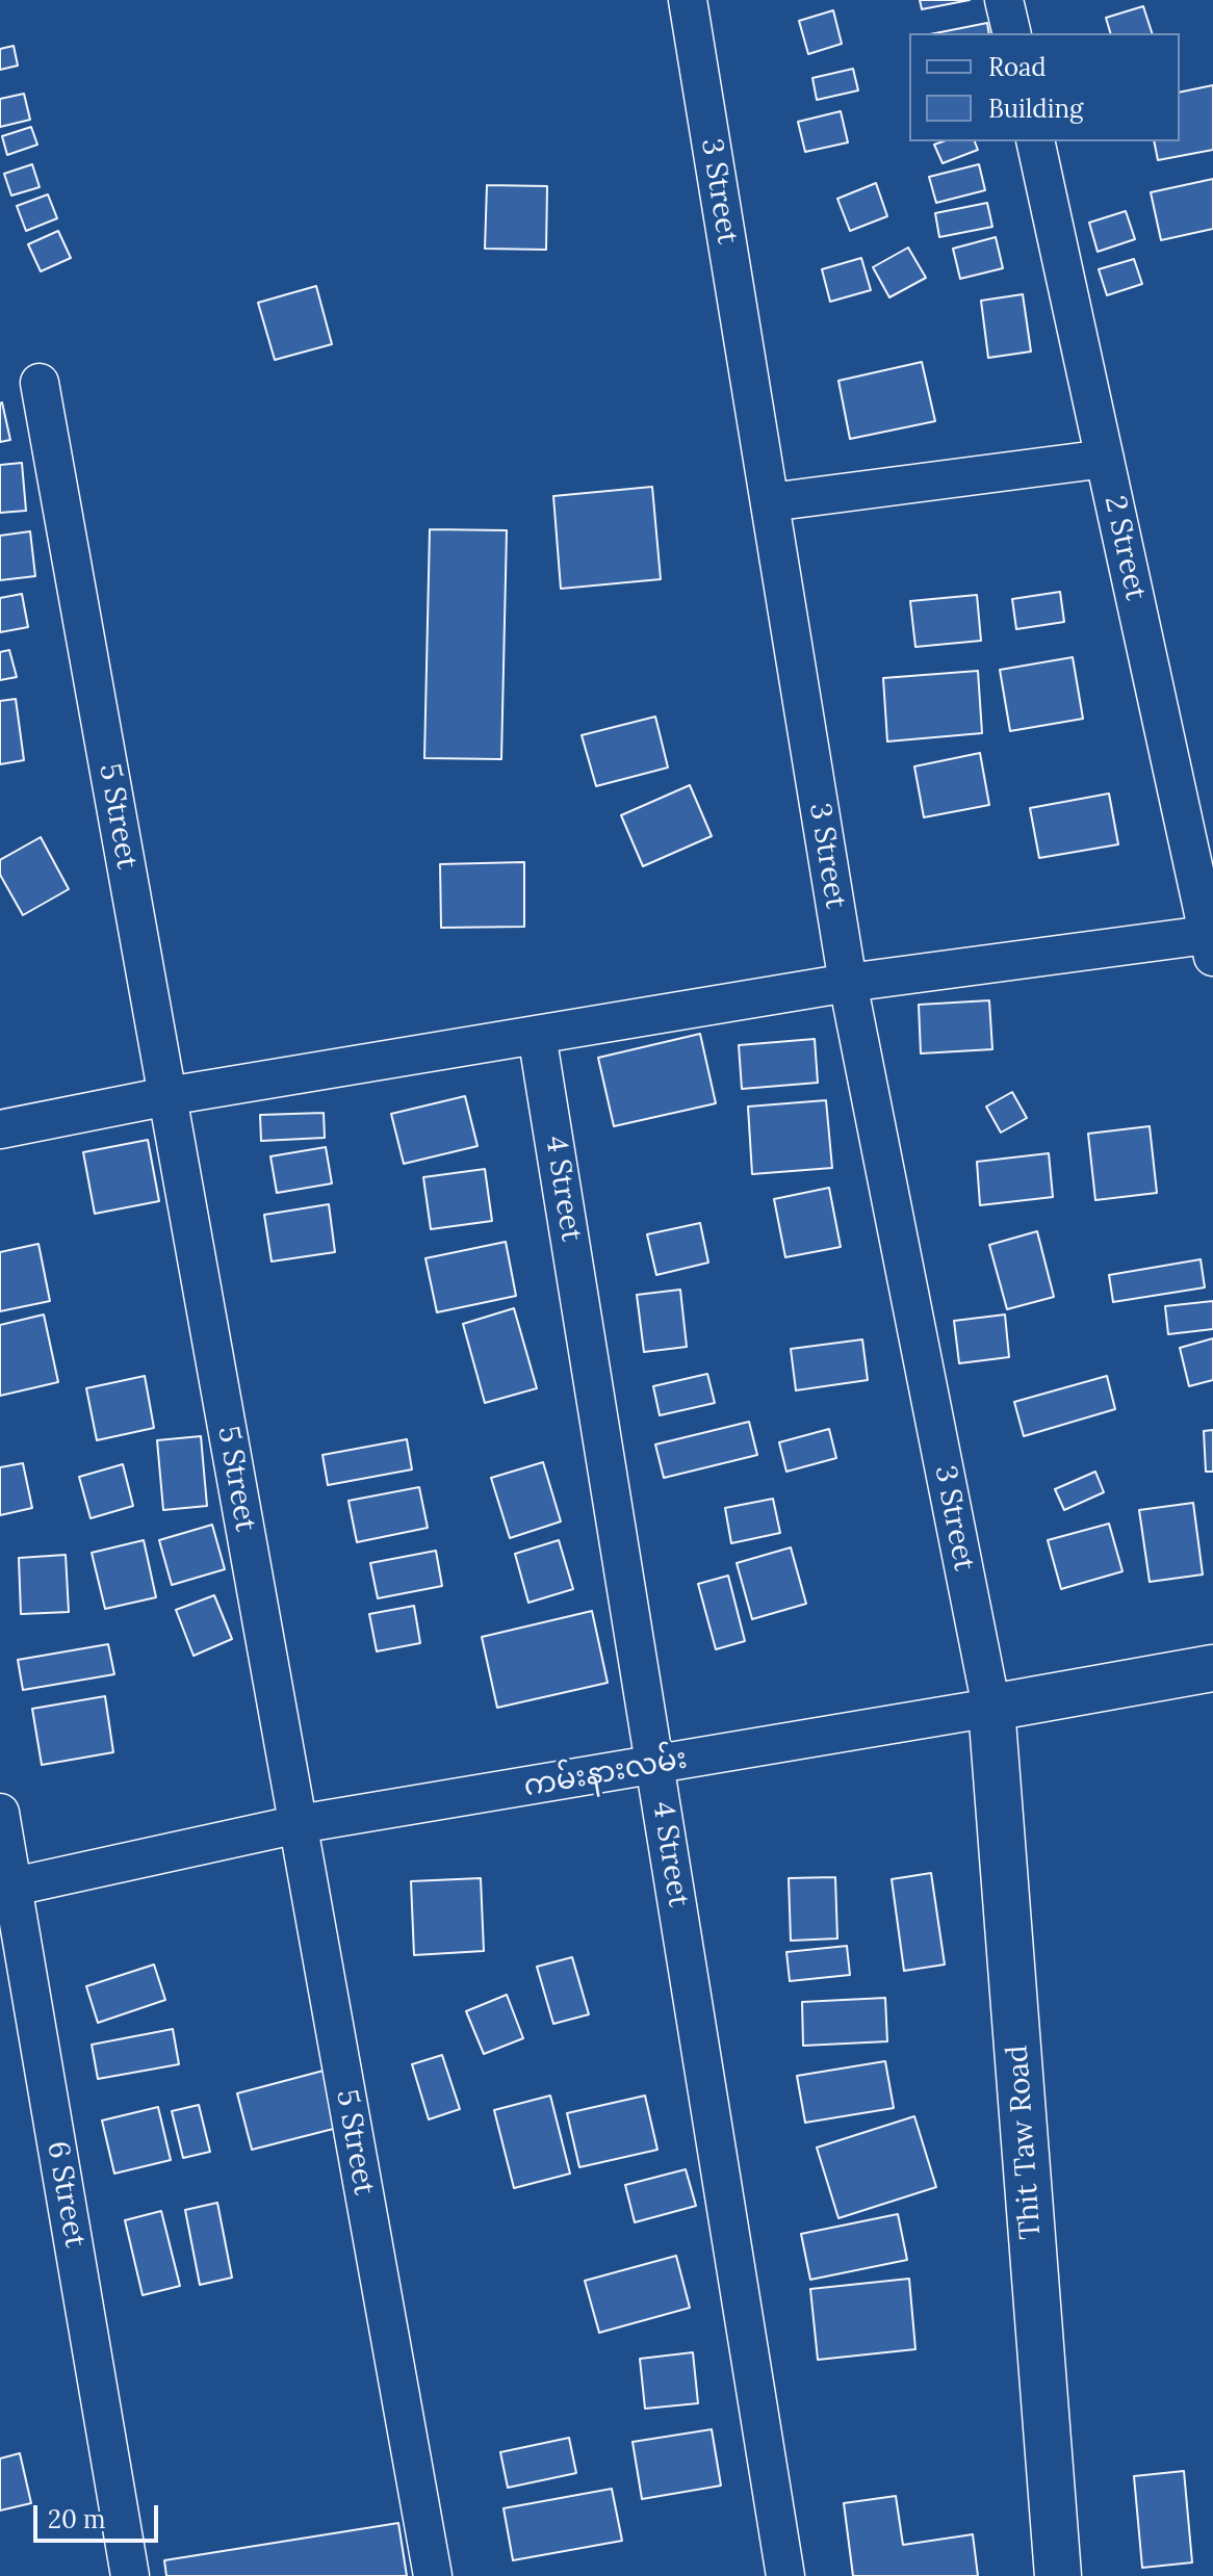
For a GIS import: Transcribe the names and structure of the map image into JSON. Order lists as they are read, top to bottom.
{
  "streets": {
    "street": [
      "3 Street",
      "2 Street",
      "5 Street",
      "4 Street",
      "ကမ်းနားလမ်း",
      "Thit Taw Road",
      "6 Street"
    ]
  },
  "crossings": [
    ["3 Street", "ကမ်းနားလမ်း"],
    ["3 Street", "Thit Taw Road"],
    ["5 Street", "ကမ်းနားလမ်း"],
    ["4 Street", "ကမ်းနားလမ်း"],
    ["ကမ်းနားလမ်း", "Thit Taw Road"],
    ["ကမ်းနားလမ်း", "6 Street"]
  ],
  "legend": ["Road", "Building"],
  "scale_bar": "20 m"
}
